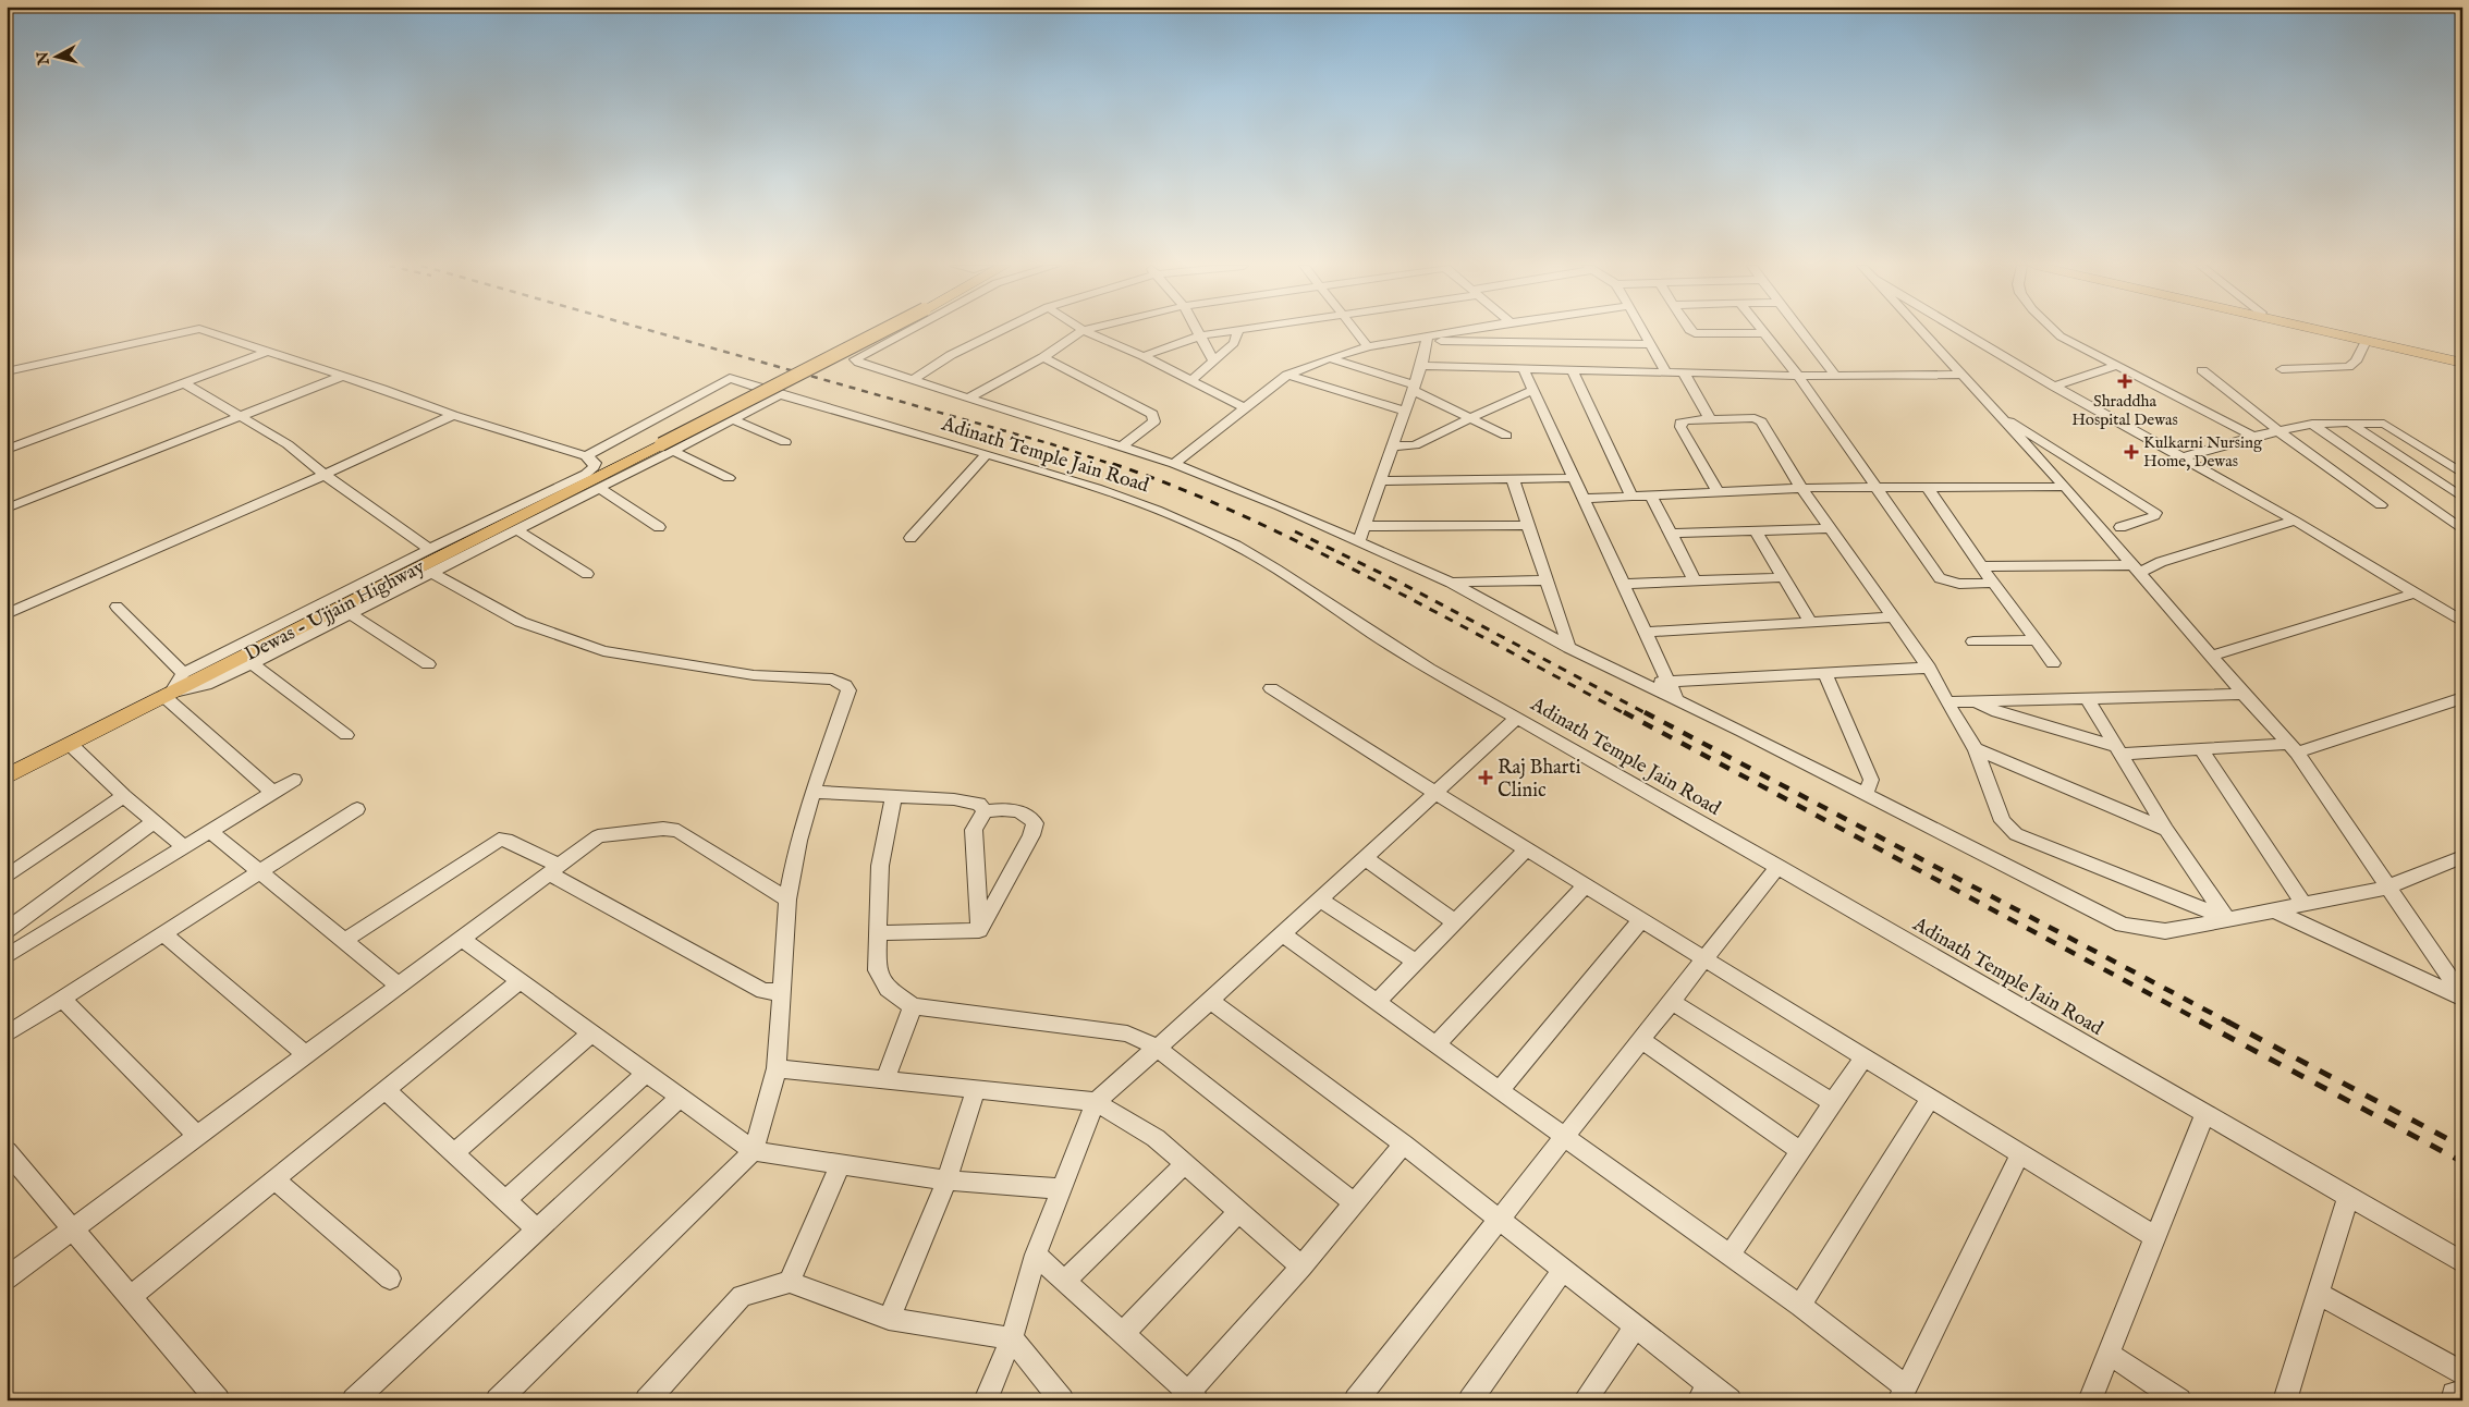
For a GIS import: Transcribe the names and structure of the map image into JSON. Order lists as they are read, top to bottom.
{
  "streets": {
    "main road": ["Dewas - Ujjain Highway"],
    "street": ["Adinath Temple Jain Road"]
  },
  "places": {
    "health": ["Shraddha Hospital Dewas", "Kulkarni Nursing Home, Dewas", "Raj Bharti Clinic"]
  },
  "north": "left"
}
